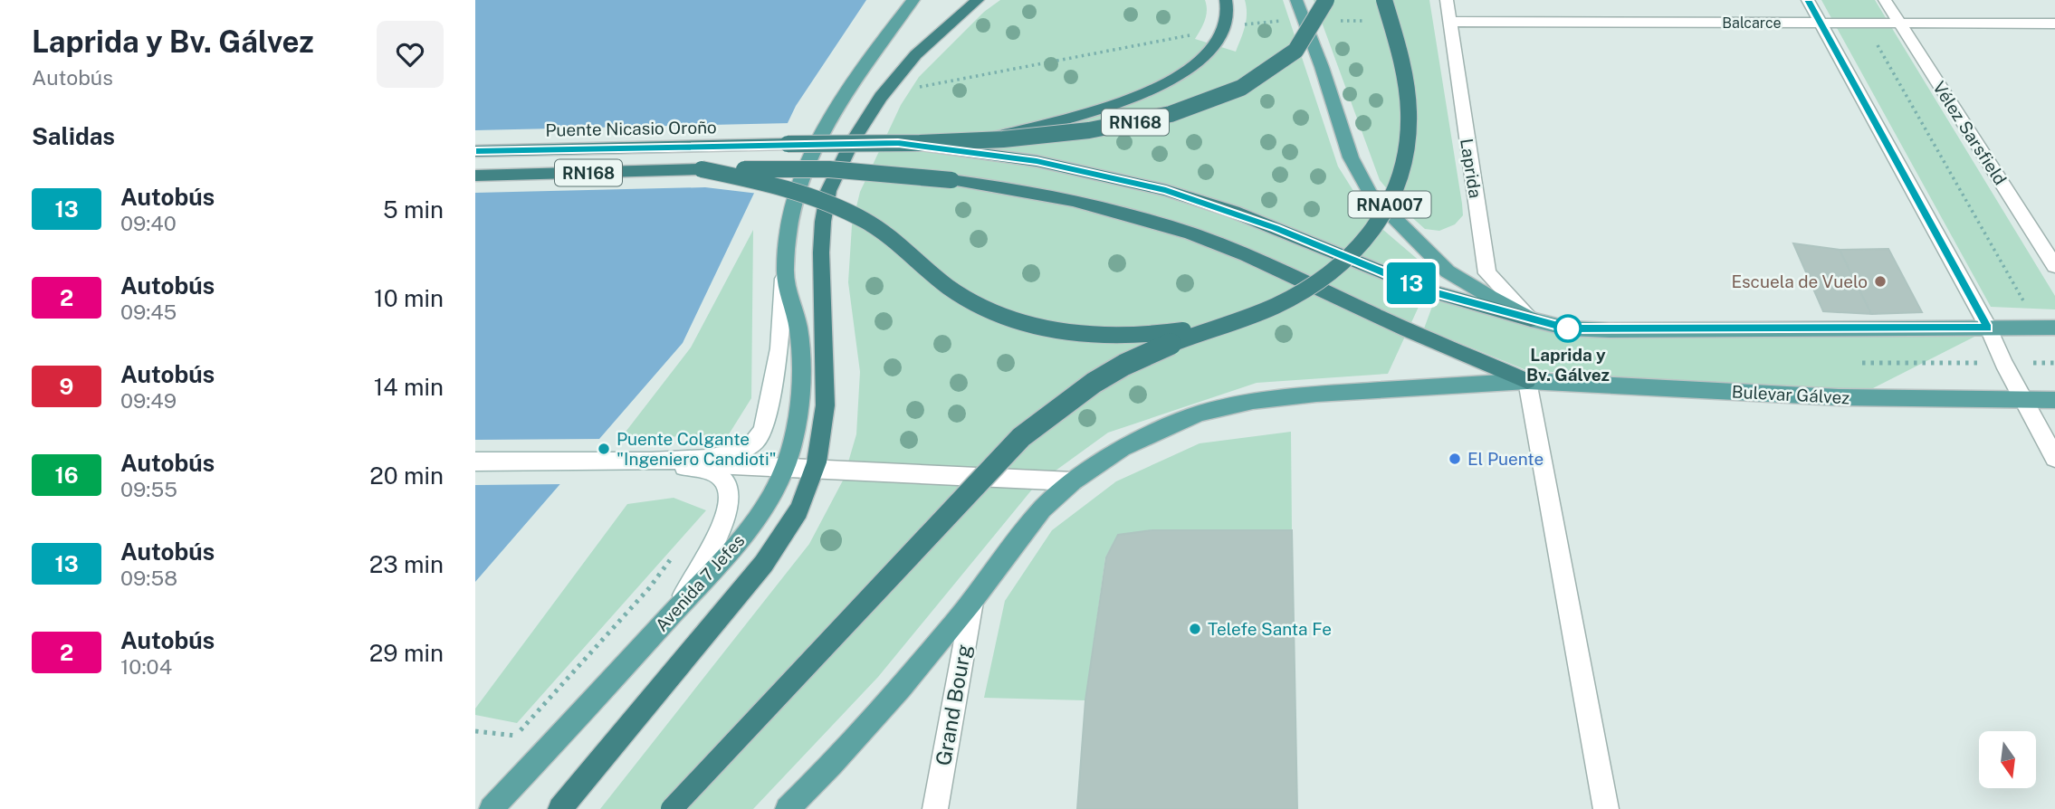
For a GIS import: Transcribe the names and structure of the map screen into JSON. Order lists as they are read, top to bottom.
{
  "streets": {
    "highway": ["RN168", "Puente Nicasio Oroño", "RNA007"],
    "main road": ["Bulevar Gálvez", "Avenida 7 Jefes"],
    "street": [
      "Balcarce",
      "Vélez Sarsfield",
      "Laprida",
      "Grand Bourg"
    ]
  },
  "crossings": [
    ["Balcarce", "Vélez Sarsfield"],
    ["Balcarce", "Laprida"],
    ["RN168", "Puente Nicasio Oroño"],
    ["Bulevar Gálvez", "Grand Bourg"]
  ],
  "places": [
    "Escuela de Vuelo",
    "Laprida y Bv. Gálvez",
    "Puente Colgante \"Ingeniero Candioti\"",
    "El Puente",
    "Telefe Santa Fe"
  ],
  "lines": ["bus line 13"],
  "north": "bottom",
  "page": {
    "heading": [
      ["Laprida y Bv. Gálvez", "Autobús"],
      "Salidas"
    ],
    "on_map": "13",
    "list": [
      {
        "mark": "13",
        "name": "Autobús",
        "note": "09:40",
        "value": "5 min"
      },
      {
        "mark": "2",
        "name": "Autobús",
        "note": "09:45",
        "value": "10 min"
      },
      {
        "mark": "9",
        "name": "Autobús",
        "note": "09:49",
        "value": "14 min"
      },
      {
        "mark": "16",
        "name": "Autobús",
        "note": "09:55",
        "value": "20 min"
      },
      {
        "mark": "13",
        "name": "Autobús",
        "note": "09:58",
        "value": "23 min"
      },
      {
        "mark": "2",
        "name": "Autobús",
        "note": "10:04",
        "value": "29 min"
      }
    ]
  }
}
